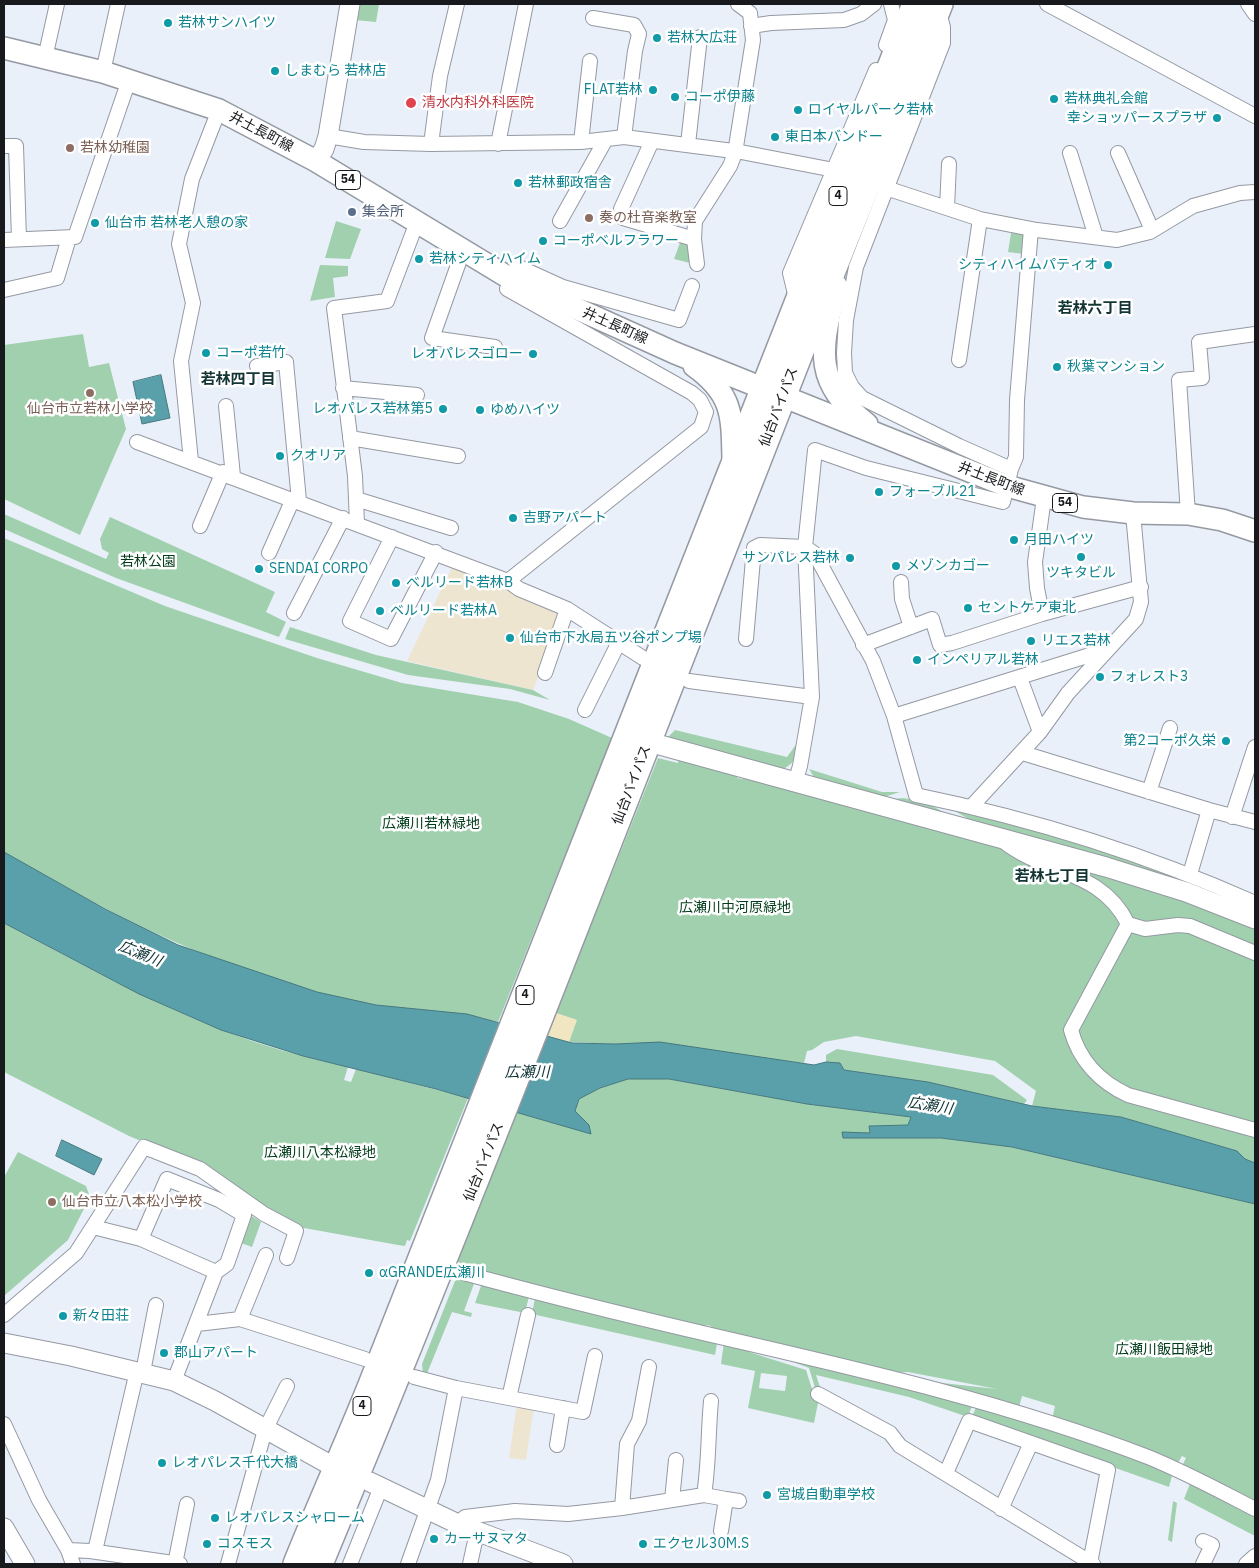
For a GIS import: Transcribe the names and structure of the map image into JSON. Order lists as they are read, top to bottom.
{
  "streets": {
    "highway": ["4", "仙台バイパス"],
    "main road": ["井土長町線", "54"]
  },
  "crossings": [
    ["井土長町線", "仙台バイパス"]
  ],
  "districts": ["若林六丁目", "若林四丁目", "若林七丁目"],
  "water": ["広瀬川"],
  "parks": [
    "若林公園",
    "広瀬川若林緑地",
    "広瀬川中河原緑地",
    "広瀬川八本松緑地",
    "広瀬川飯田緑地"
  ],
  "places": [
    "若林サンハイツ",
    "若林大広荘",
    "しまむら 若林店",
    "FLAT若林",
    "コーポ伊藤",
    "若林典礼会館",
    "清水内科外科医院",
    "ロイヤルパーク若林",
    "幸ショッパースプラザ",
    "東日本バンドー",
    "若林幼稚園",
    "若林郵政宿舎",
    "集会所",
    "奏の杜音楽教室",
    "仙台市 若林老人憩の家",
    "コーポベルフラワー",
    "若林シティハイム",
    "シティハイムパティオ",
    "コーポ若竹",
    "レオパレスゴロー",
    "秋葉マンション",
    "仙台市立若林小学校",
    "レオパレス若林第5",
    "ゆめハイツ",
    "クオリア",
    "フォーブル21",
    "吉野アパート",
    "月田ハイツ",
    "ツキタビル",
    "サンパレス若林",
    "メゾンカゴー",
    "SENDAI CORPO",
    "ベルリード若林B",
    "セントケア東北",
    "ベルリード若林A",
    "仙台市下水局五ツ谷ポンプ場",
    "リエス若林",
    "インペリアル若林",
    "フォレスト3",
    "第2コーポ久栄",
    "仙台市立八本松小学校",
    "αGRANDE広瀬川",
    "新々田荘",
    "郡山アパート",
    "レオパレス千代大橋",
    "宮城自動車学校",
    "レオパレスシャローム",
    "カーサヌマタ",
    "コスモス",
    "エクセル30M.S"
  ]
}
